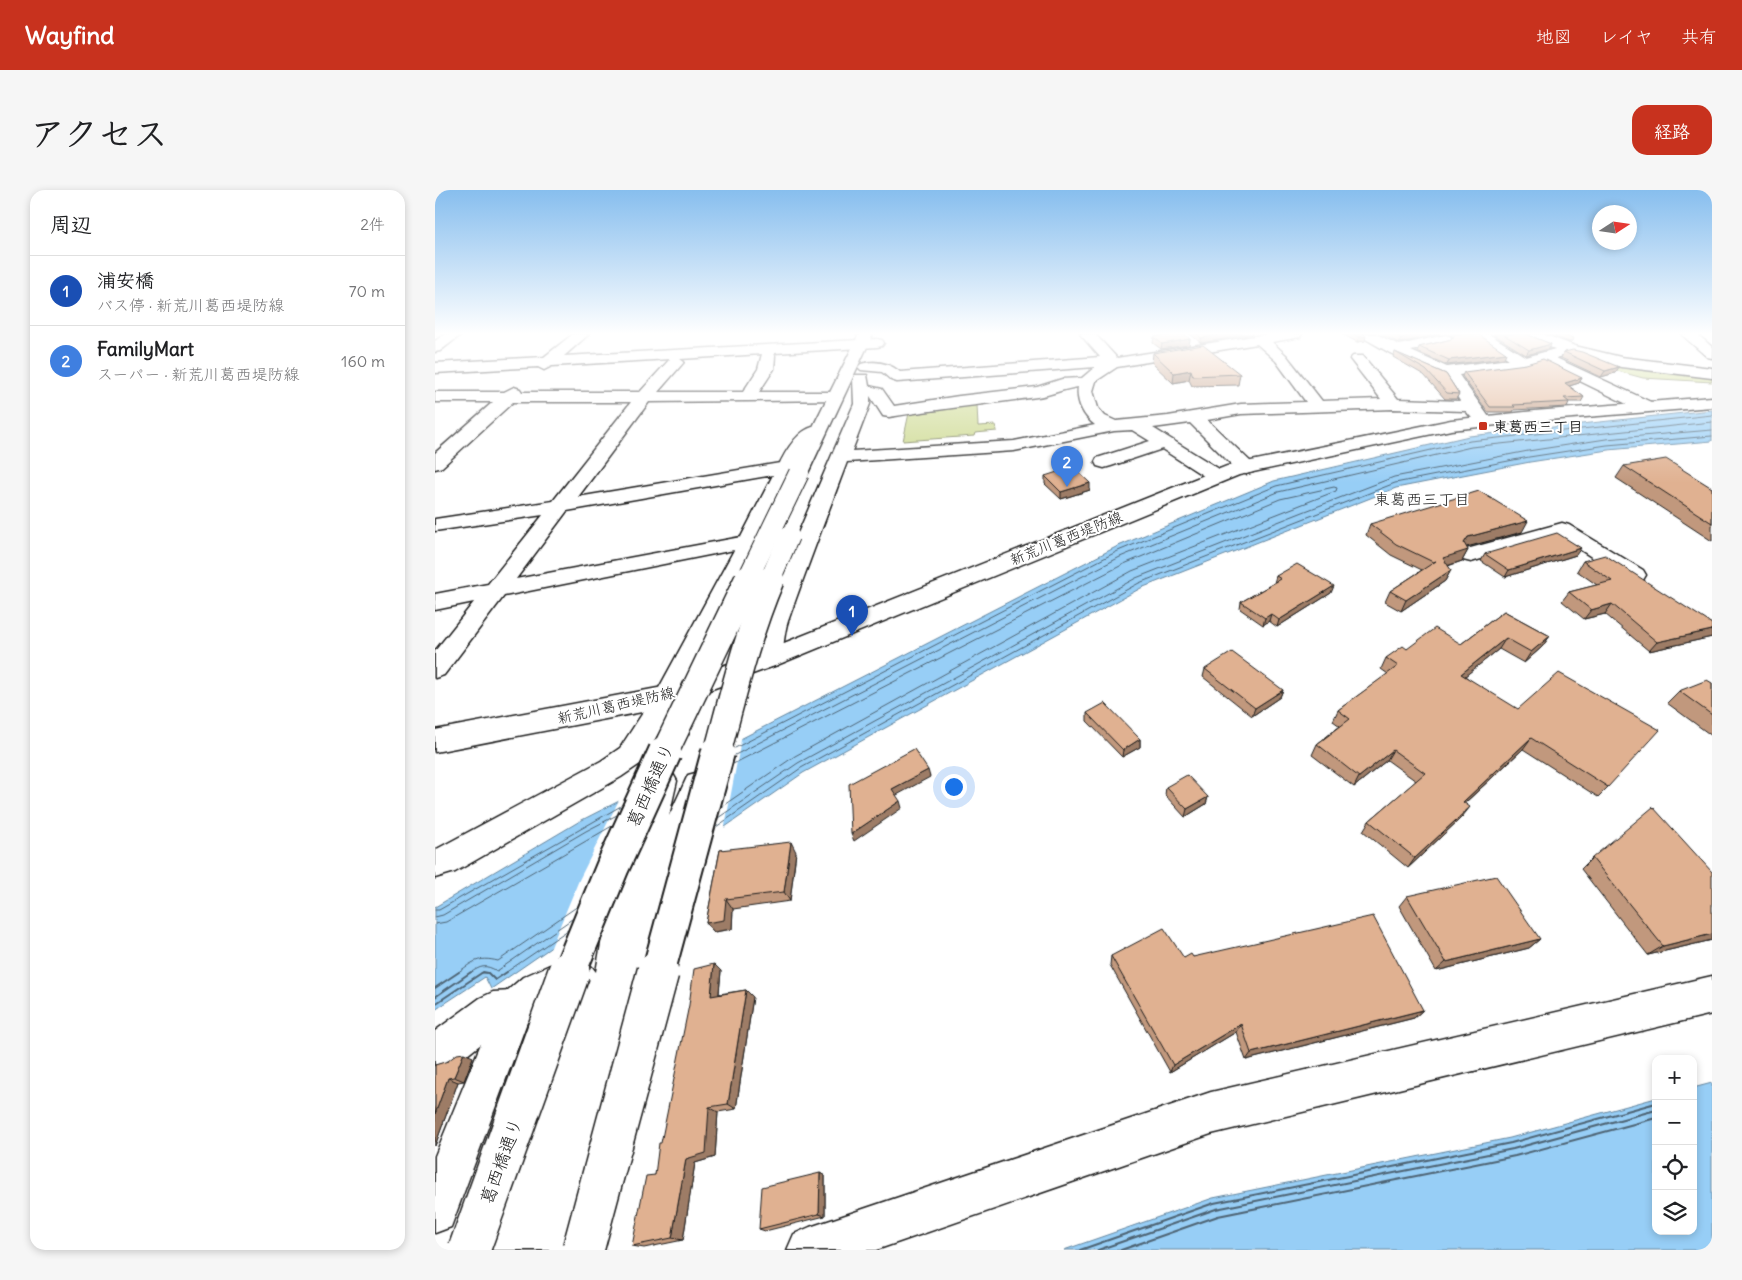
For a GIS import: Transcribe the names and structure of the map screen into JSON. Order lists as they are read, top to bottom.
{
  "streets": {
    "street": ["新荒川葛西堤防線", "葛西橋通り"]
  },
  "districts": ["東葛西三丁目"],
  "places": {
    "transit": ["東葛西三丁目"]
  },
  "north": "right",
  "page": {
    "header": "Wayfind",
    "nav": ["地図", "レイヤ", "共有"],
    "title": "アクセス",
    "buttons": "経路",
    "heading": ["周辺", "2件"],
    "list": [
      {
        "mark": "1",
        "name": "浦安橋",
        "note": "バス停 · 新荒川葛西堤防線",
        "value": "70 m"
      },
      {
        "mark": "2",
        "name": "FamilyMart",
        "note": "スーパー · 新荒川葛西堤防線",
        "value": "160 m"
      }
    ],
    "pins": ["2", "1"],
    "map_buttons": ["+", "−"]
  }
}
